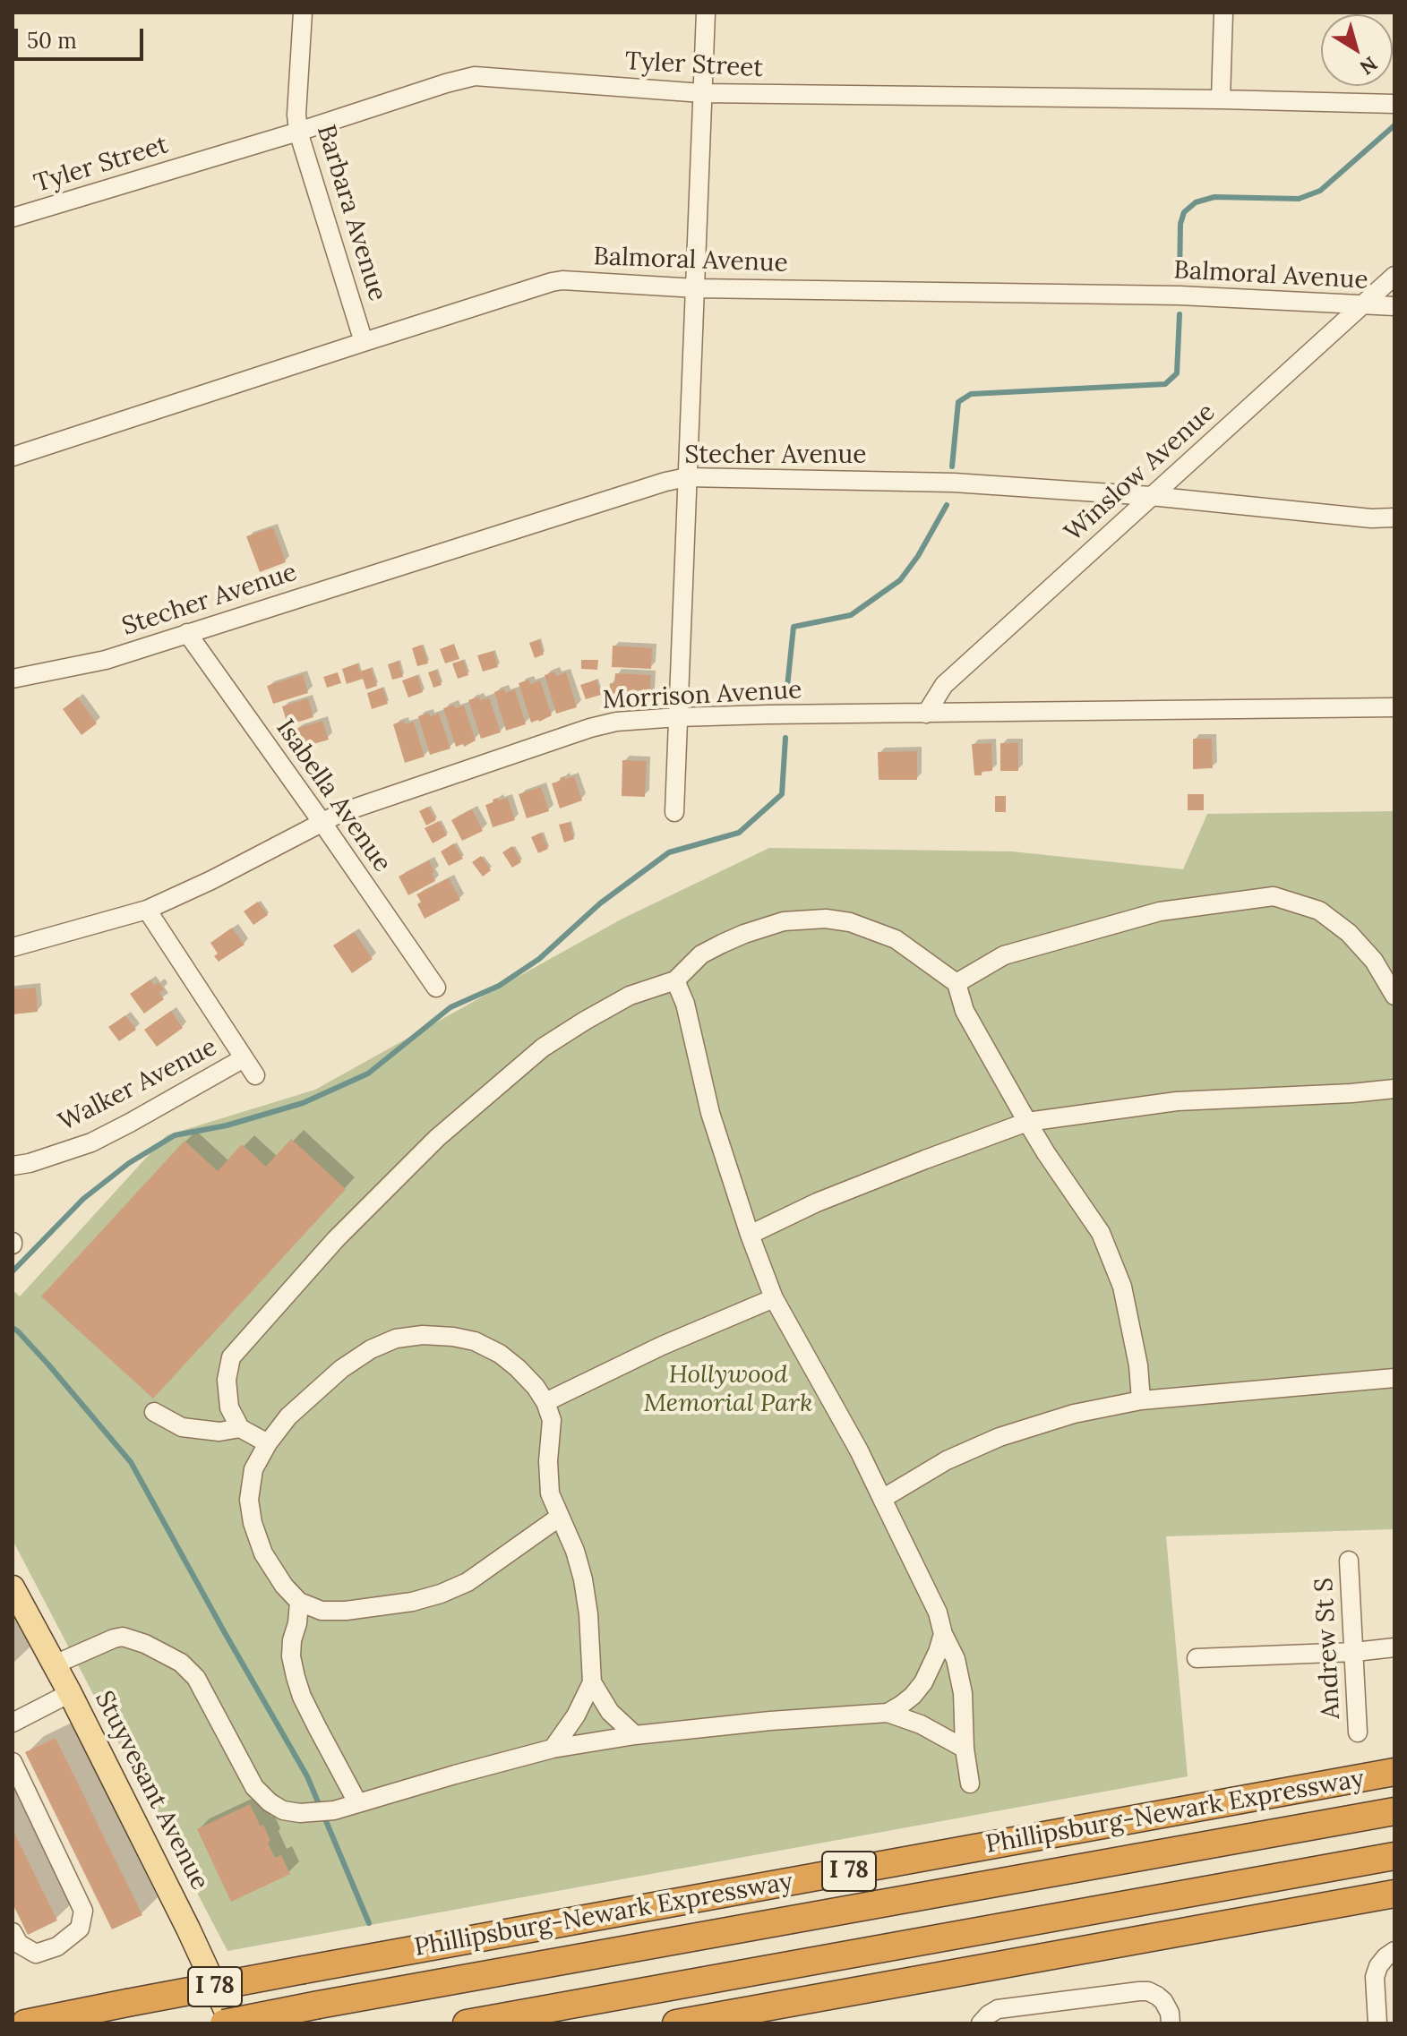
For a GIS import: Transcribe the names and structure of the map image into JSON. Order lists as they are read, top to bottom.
{
  "streets": {
    "highway": ["Phillipsburg-Newark Expressway", "I 78"],
    "main road": ["Stuyvesant Avenue"],
    "street": [
      "Tyler Street",
      "Barbara Avenue",
      "Balmoral Avenue",
      "Stecher Avenue",
      "Winslow Avenue",
      "Morrison Avenue",
      "Isabella Avenue",
      "Walker Avenue",
      "Andrew St S"
    ]
  },
  "crossings": [
    ["Tyler Street", "Barbara Avenue"],
    ["Barbara Avenue", "Balmoral Avenue"],
    ["Balmoral Avenue", "Winslow Avenue"],
    ["Stecher Avenue", "Winslow Avenue"],
    ["Stecher Avenue", "Isabella Avenue"],
    ["Winslow Avenue", "Morrison Avenue"],
    ["Morrison Avenue", "Isabella Avenue"]
  ],
  "parks": ["Hollywood Memorial Park"],
  "scale_bar": "50 m",
  "north": "bottom right"
}
